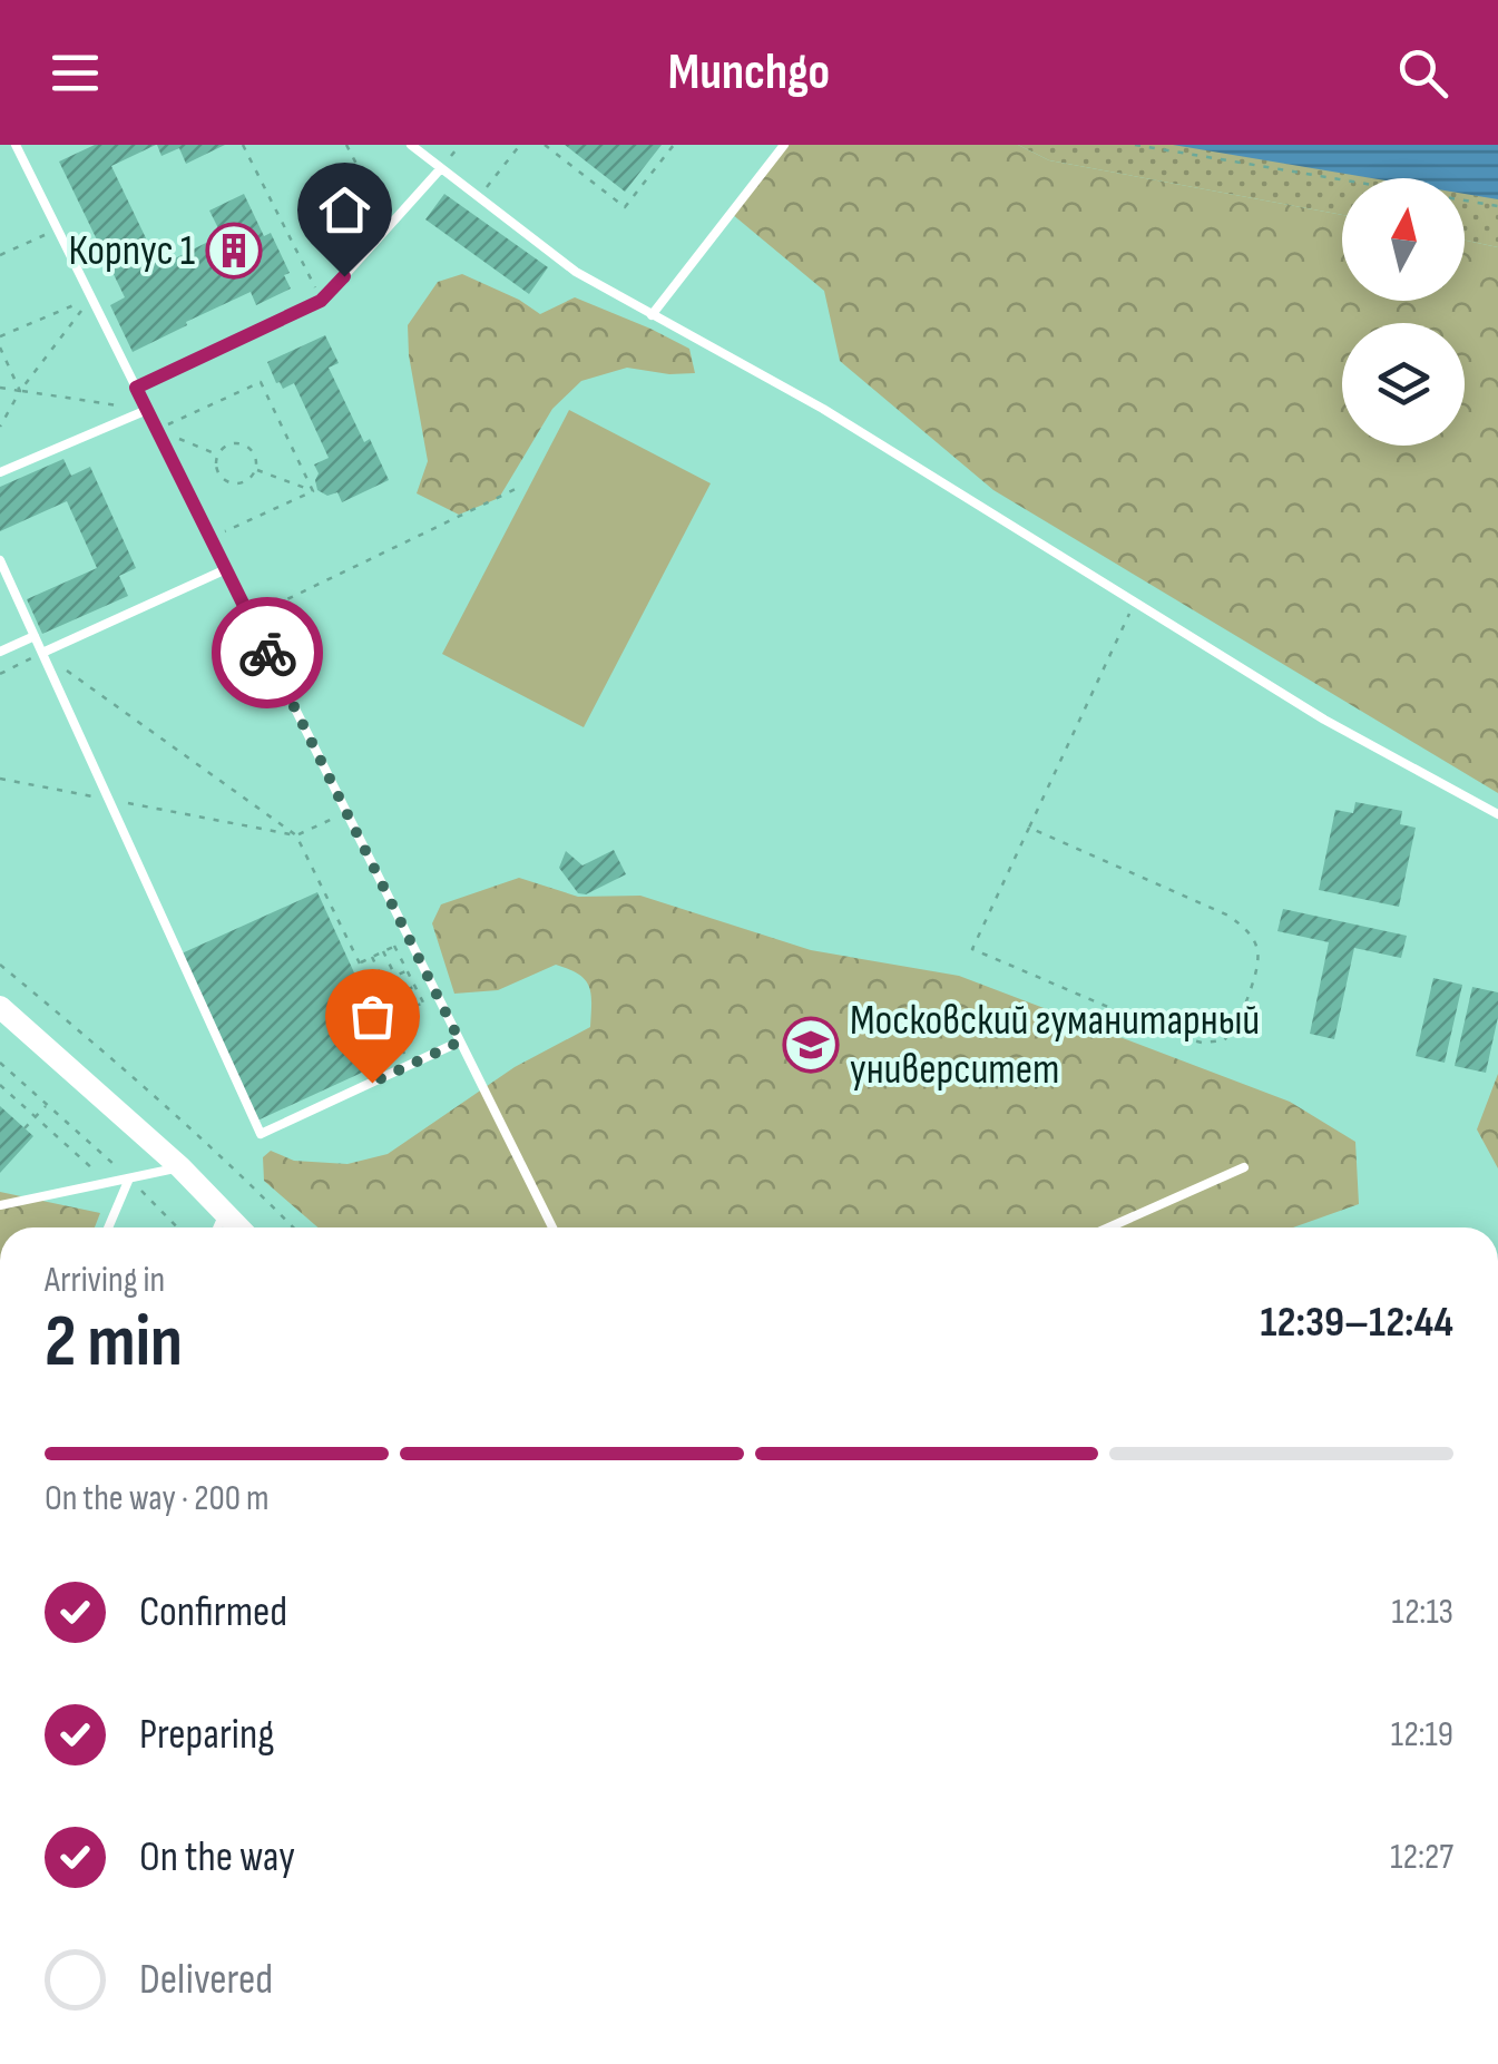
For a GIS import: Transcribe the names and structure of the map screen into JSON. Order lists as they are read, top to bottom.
{
  "places": {
    "building": ["Корпус 1"],
    "school or university": ["Московский гуманитарный университет"]
  },
  "north": "top",
  "page": {
    "header": "Munchgo",
    "heading": ["2 min", "Arriving in", "12:39–12:44"],
    "bar": "On the way · 200 m",
    "list": [
      ["Confirmed", "12:13"],
      ["Preparing", "12:19"],
      ["On the way", "12:27"],
      "Delivered"
    ]
  }
}
